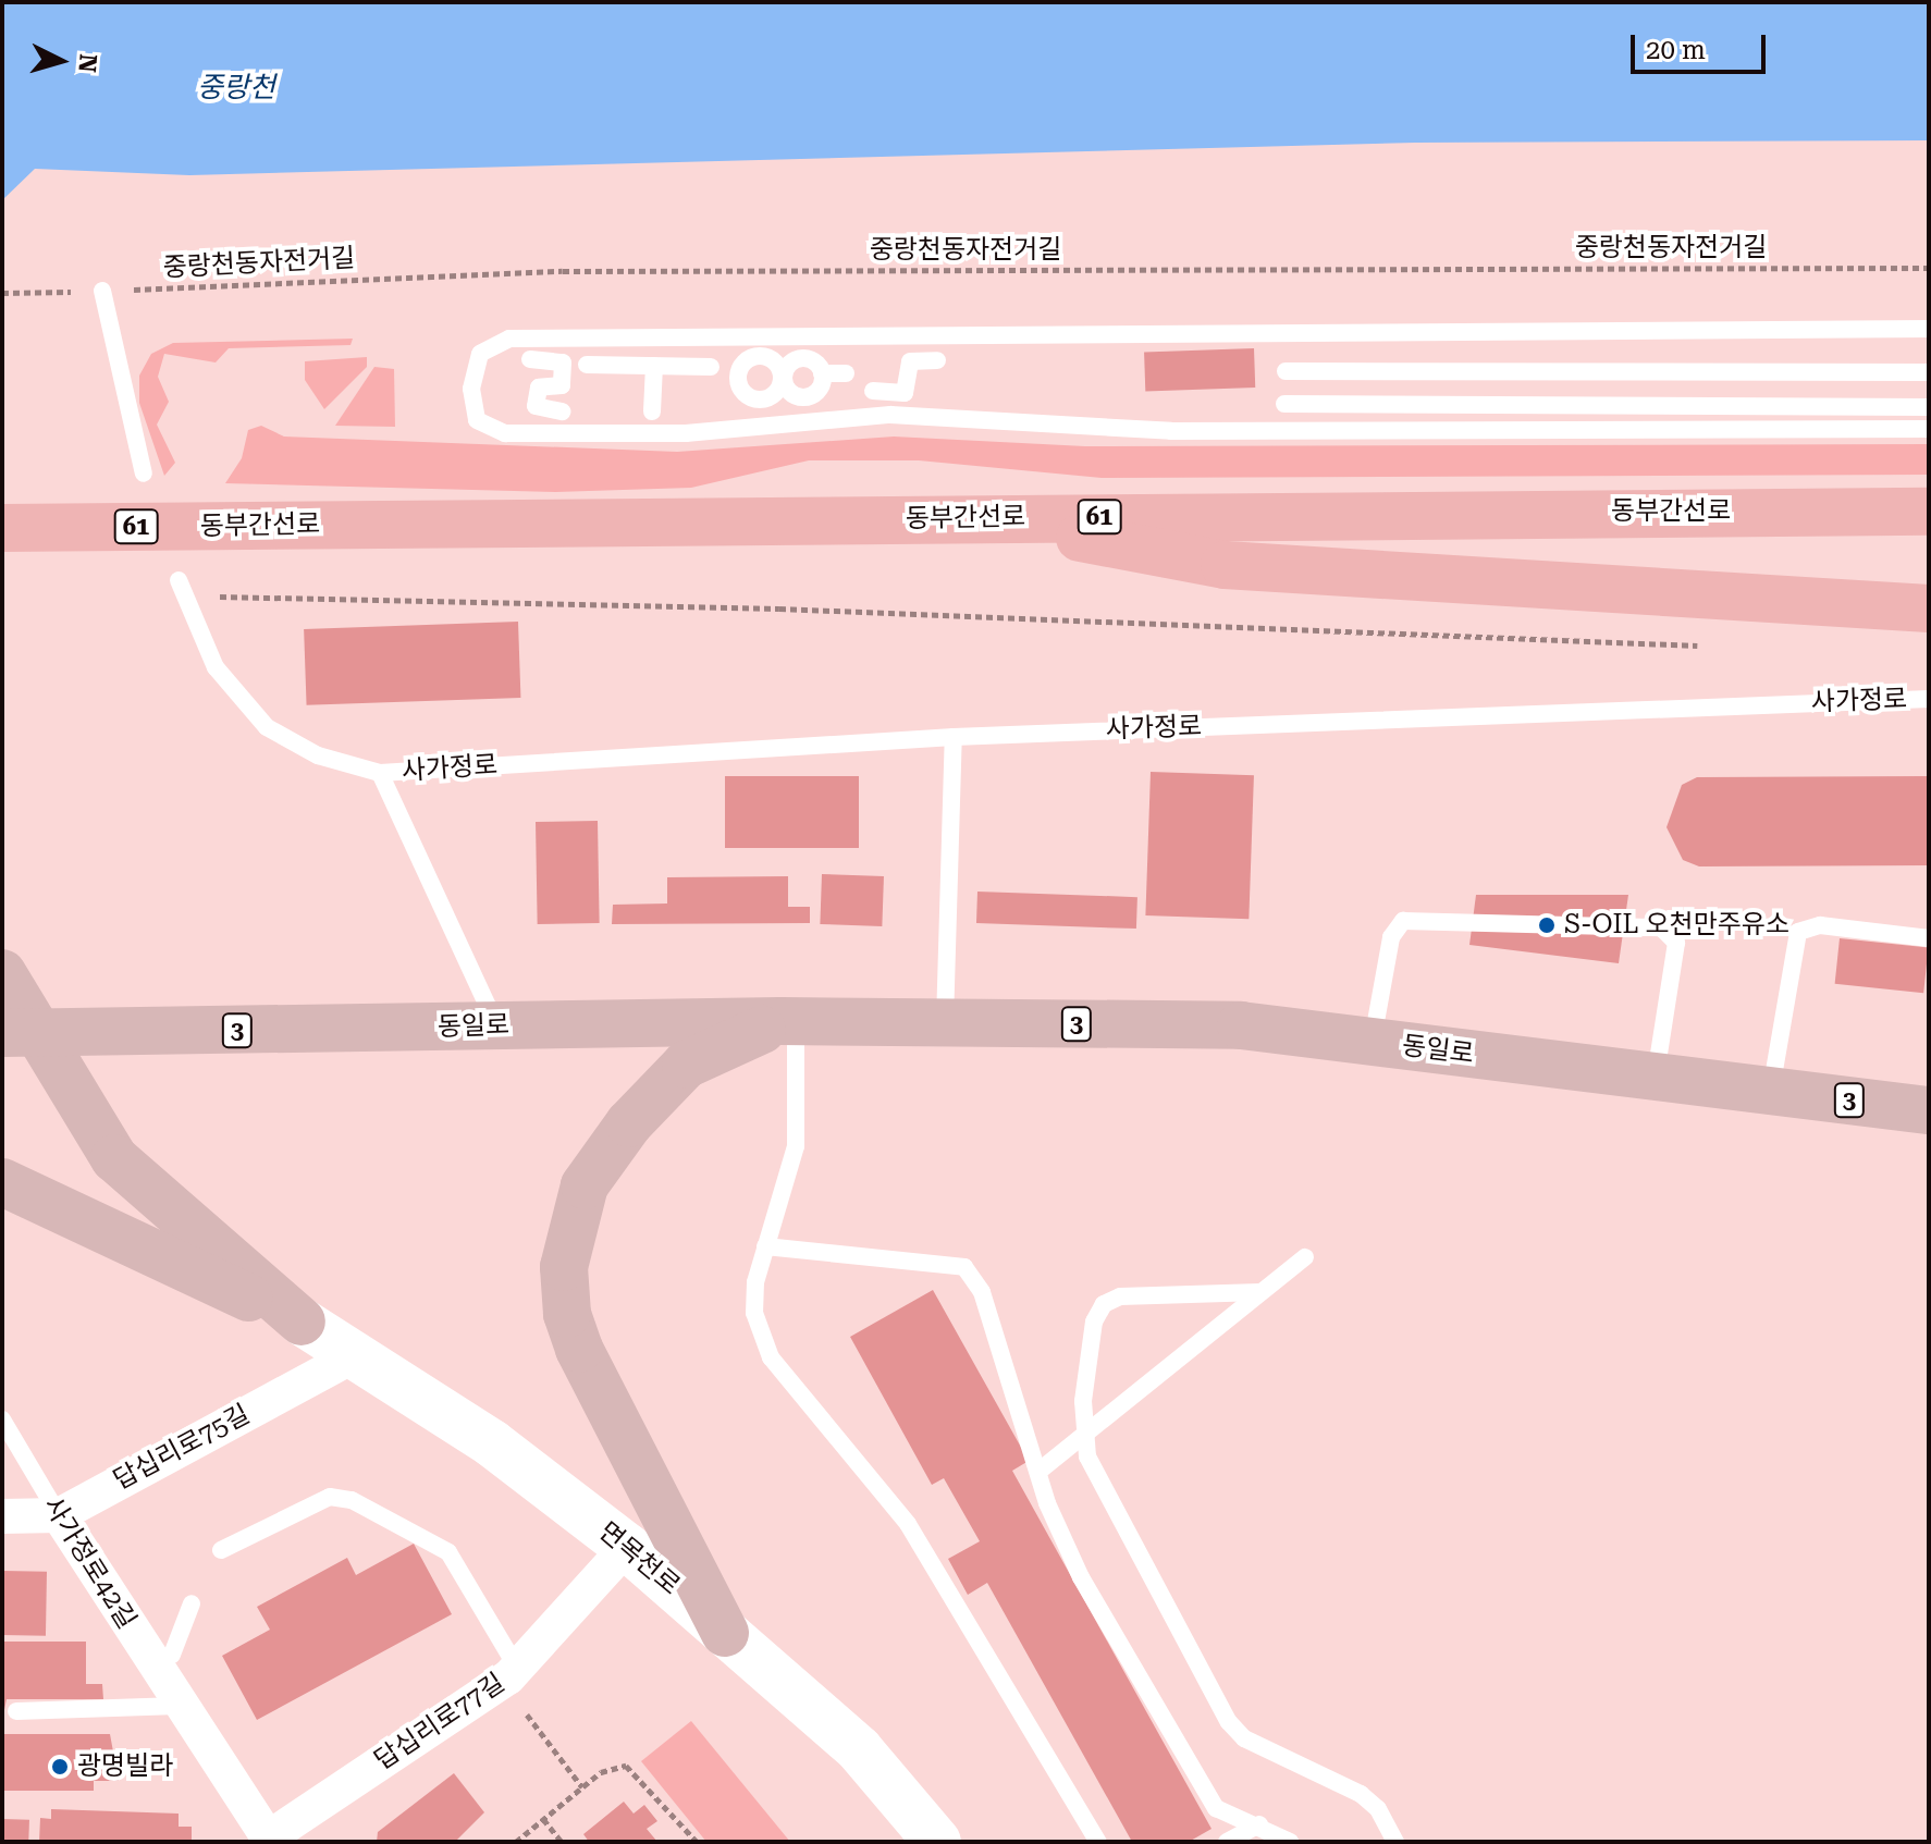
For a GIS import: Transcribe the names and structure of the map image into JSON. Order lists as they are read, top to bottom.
{
  "streets": {
    "highway": ["동부간선로", "61"],
    "main road": ["3", "동일로", "면목천로"],
    "street": ["답십리로75길", "사가정로42길", "답십리로77길"],
    "lane": ["사가정로"],
    "path": ["중랑천동자전거길"]
  },
  "crossings": [
    ["사가정로", "동일로"],
    ["답십리로75길", "면목천로"],
    ["답십리로75길", "사가정로42길"],
    ["면목천로", "답십리로77길"],
    ["사가정로42길", "답십리로77길"]
  ],
  "water": ["중랑천"],
  "places": ["S-OIL 오천만주유소", "광명빌라"],
  "scale_bar": "20 m",
  "north": "right"
}
